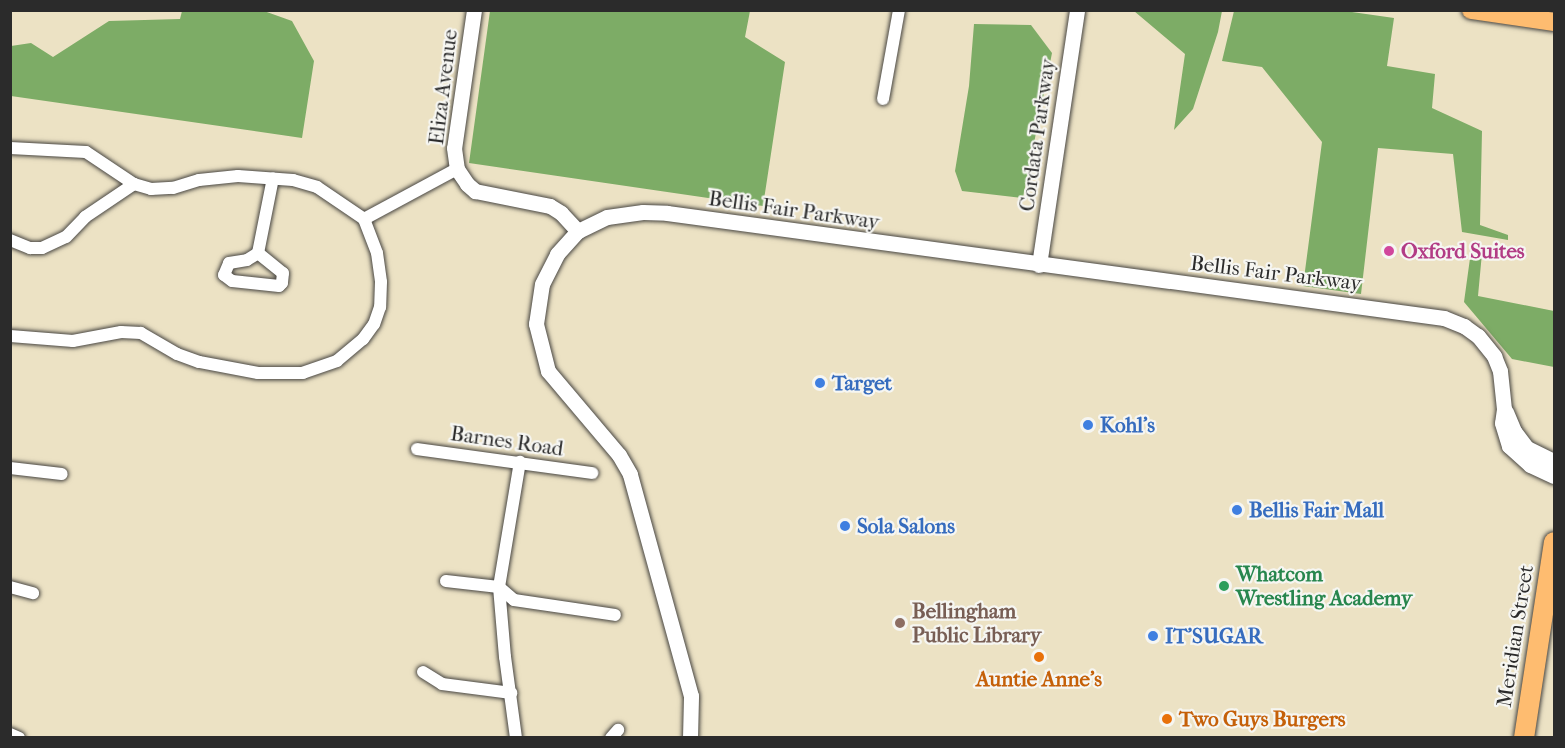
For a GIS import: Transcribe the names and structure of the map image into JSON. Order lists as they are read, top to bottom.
{
  "streets": {
    "highway": ["Meridian Street"],
    "street": [
      "Eliza Avenue",
      "Cordata Parkway",
      "Bellis Fair Parkway",
      "Barnes Road"
    ]
  },
  "crossings": [
    ["Eliza Avenue", "Bellis Fair Parkway"],
    ["Cordata Parkway", "Bellis Fair Parkway"]
  ],
  "places": [
    "Oxford Suites",
    "Target",
    "Kohl's",
    "Bellis Fair Mall",
    "Sola Salons",
    "Whatcom Wrestling Academy",
    "Bellingham Public Library",
    "IT'SUGAR",
    "Auntie Anne's",
    "Two Guys Burgers"
  ]
}
